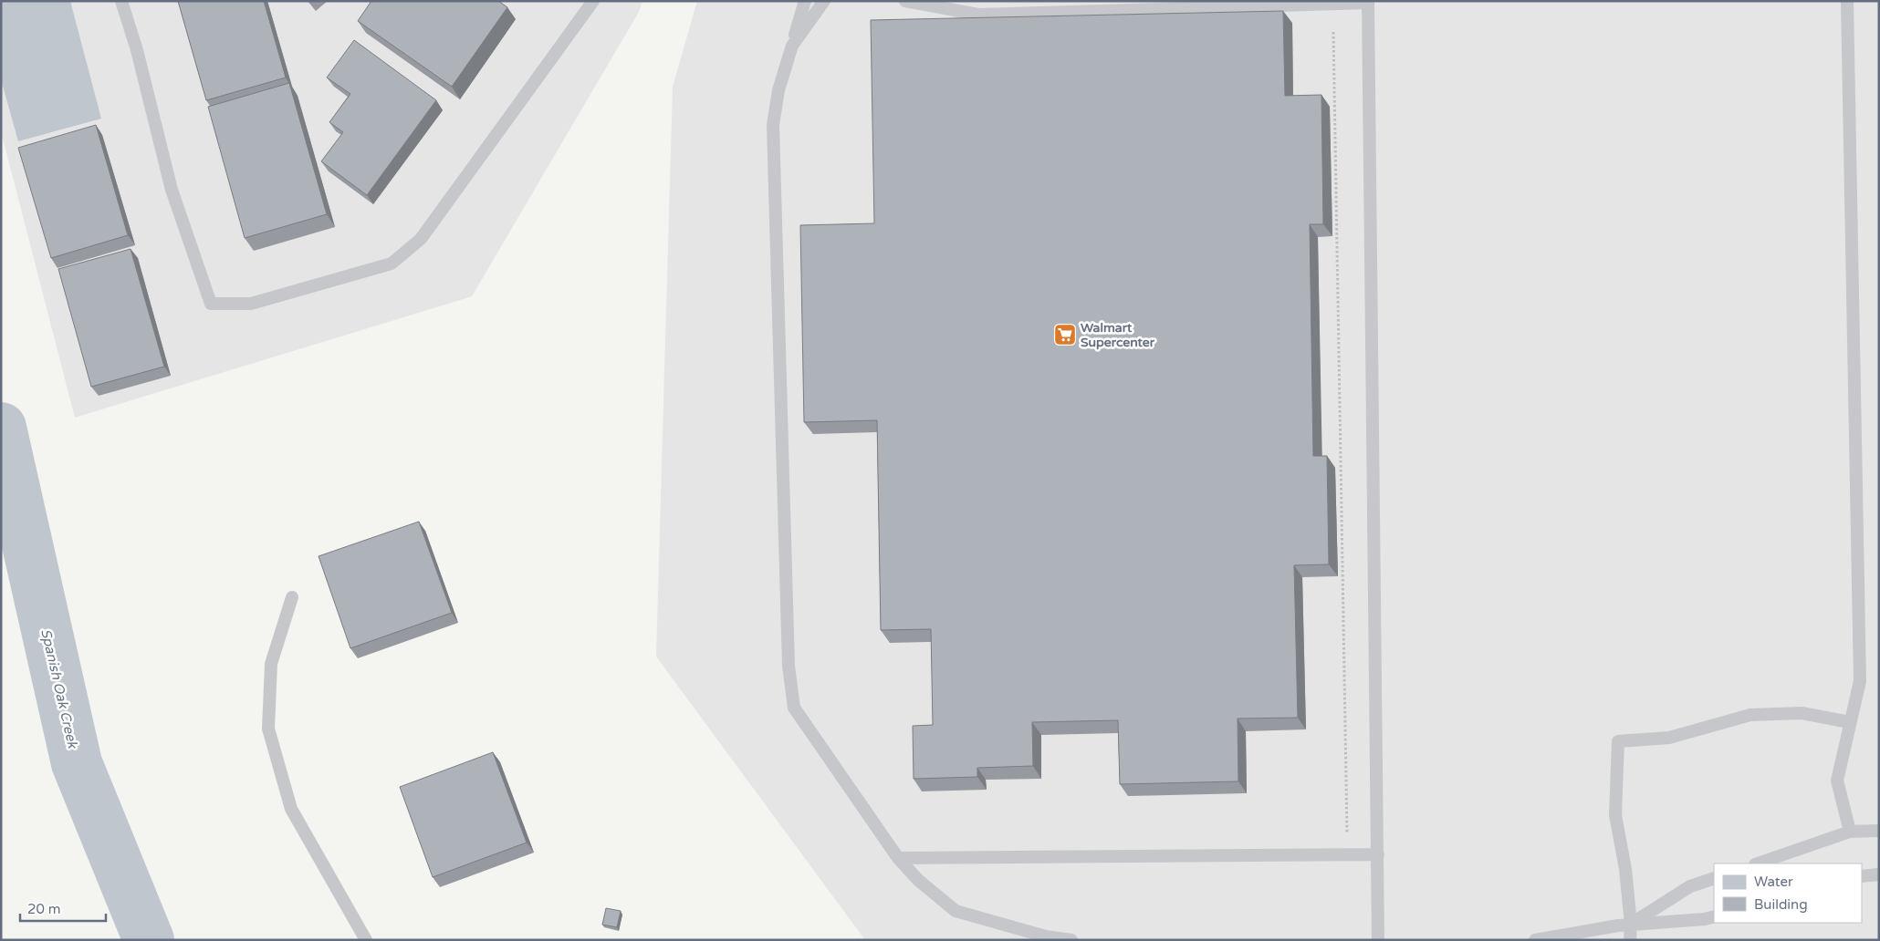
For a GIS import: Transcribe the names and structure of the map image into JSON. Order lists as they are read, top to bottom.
{
  "water": ["Spanish Oak Creek"],
  "places": {
    "supermarket": ["Walmart Supercenter"]
  },
  "legend": ["Water", "Building"],
  "scale_bar": "20 m"
}
